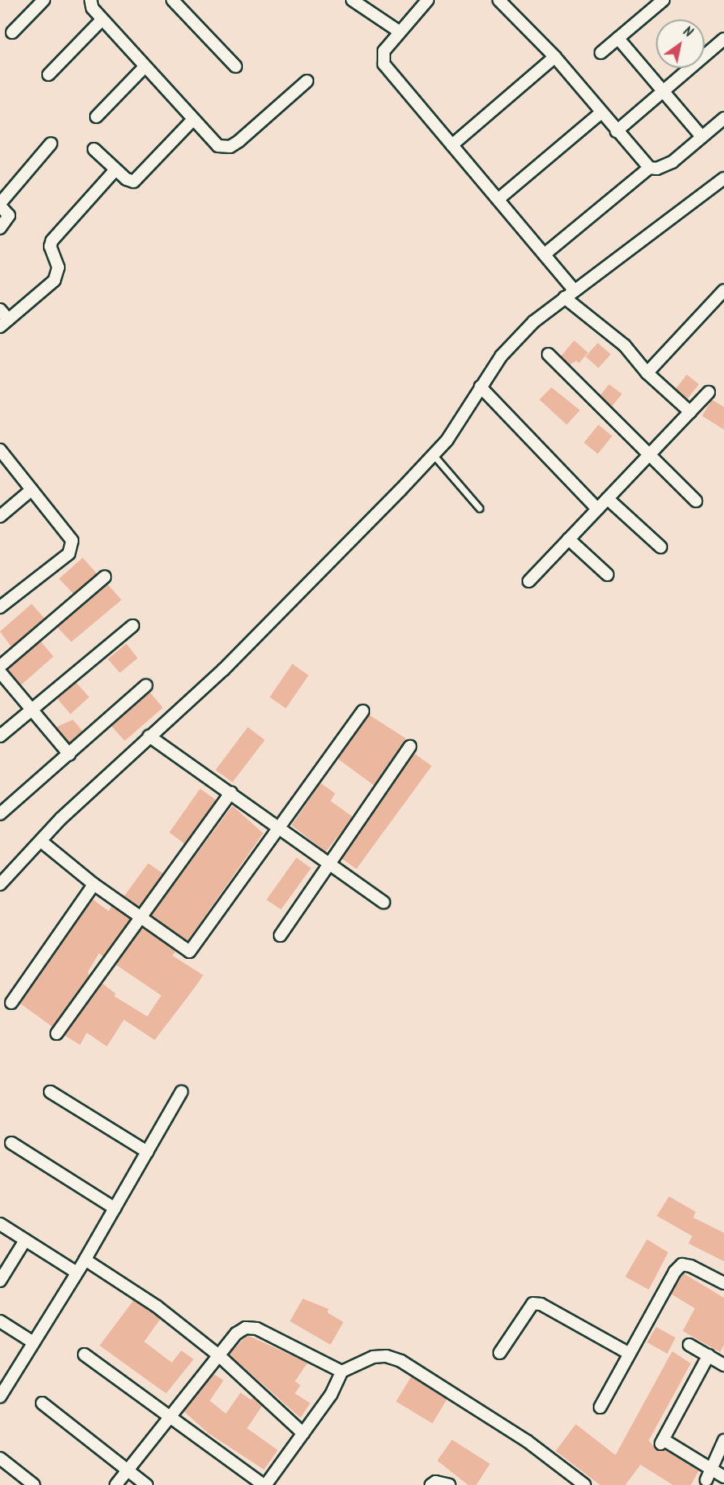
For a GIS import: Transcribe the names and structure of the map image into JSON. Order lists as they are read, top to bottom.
{
  "north": "top right"
}
